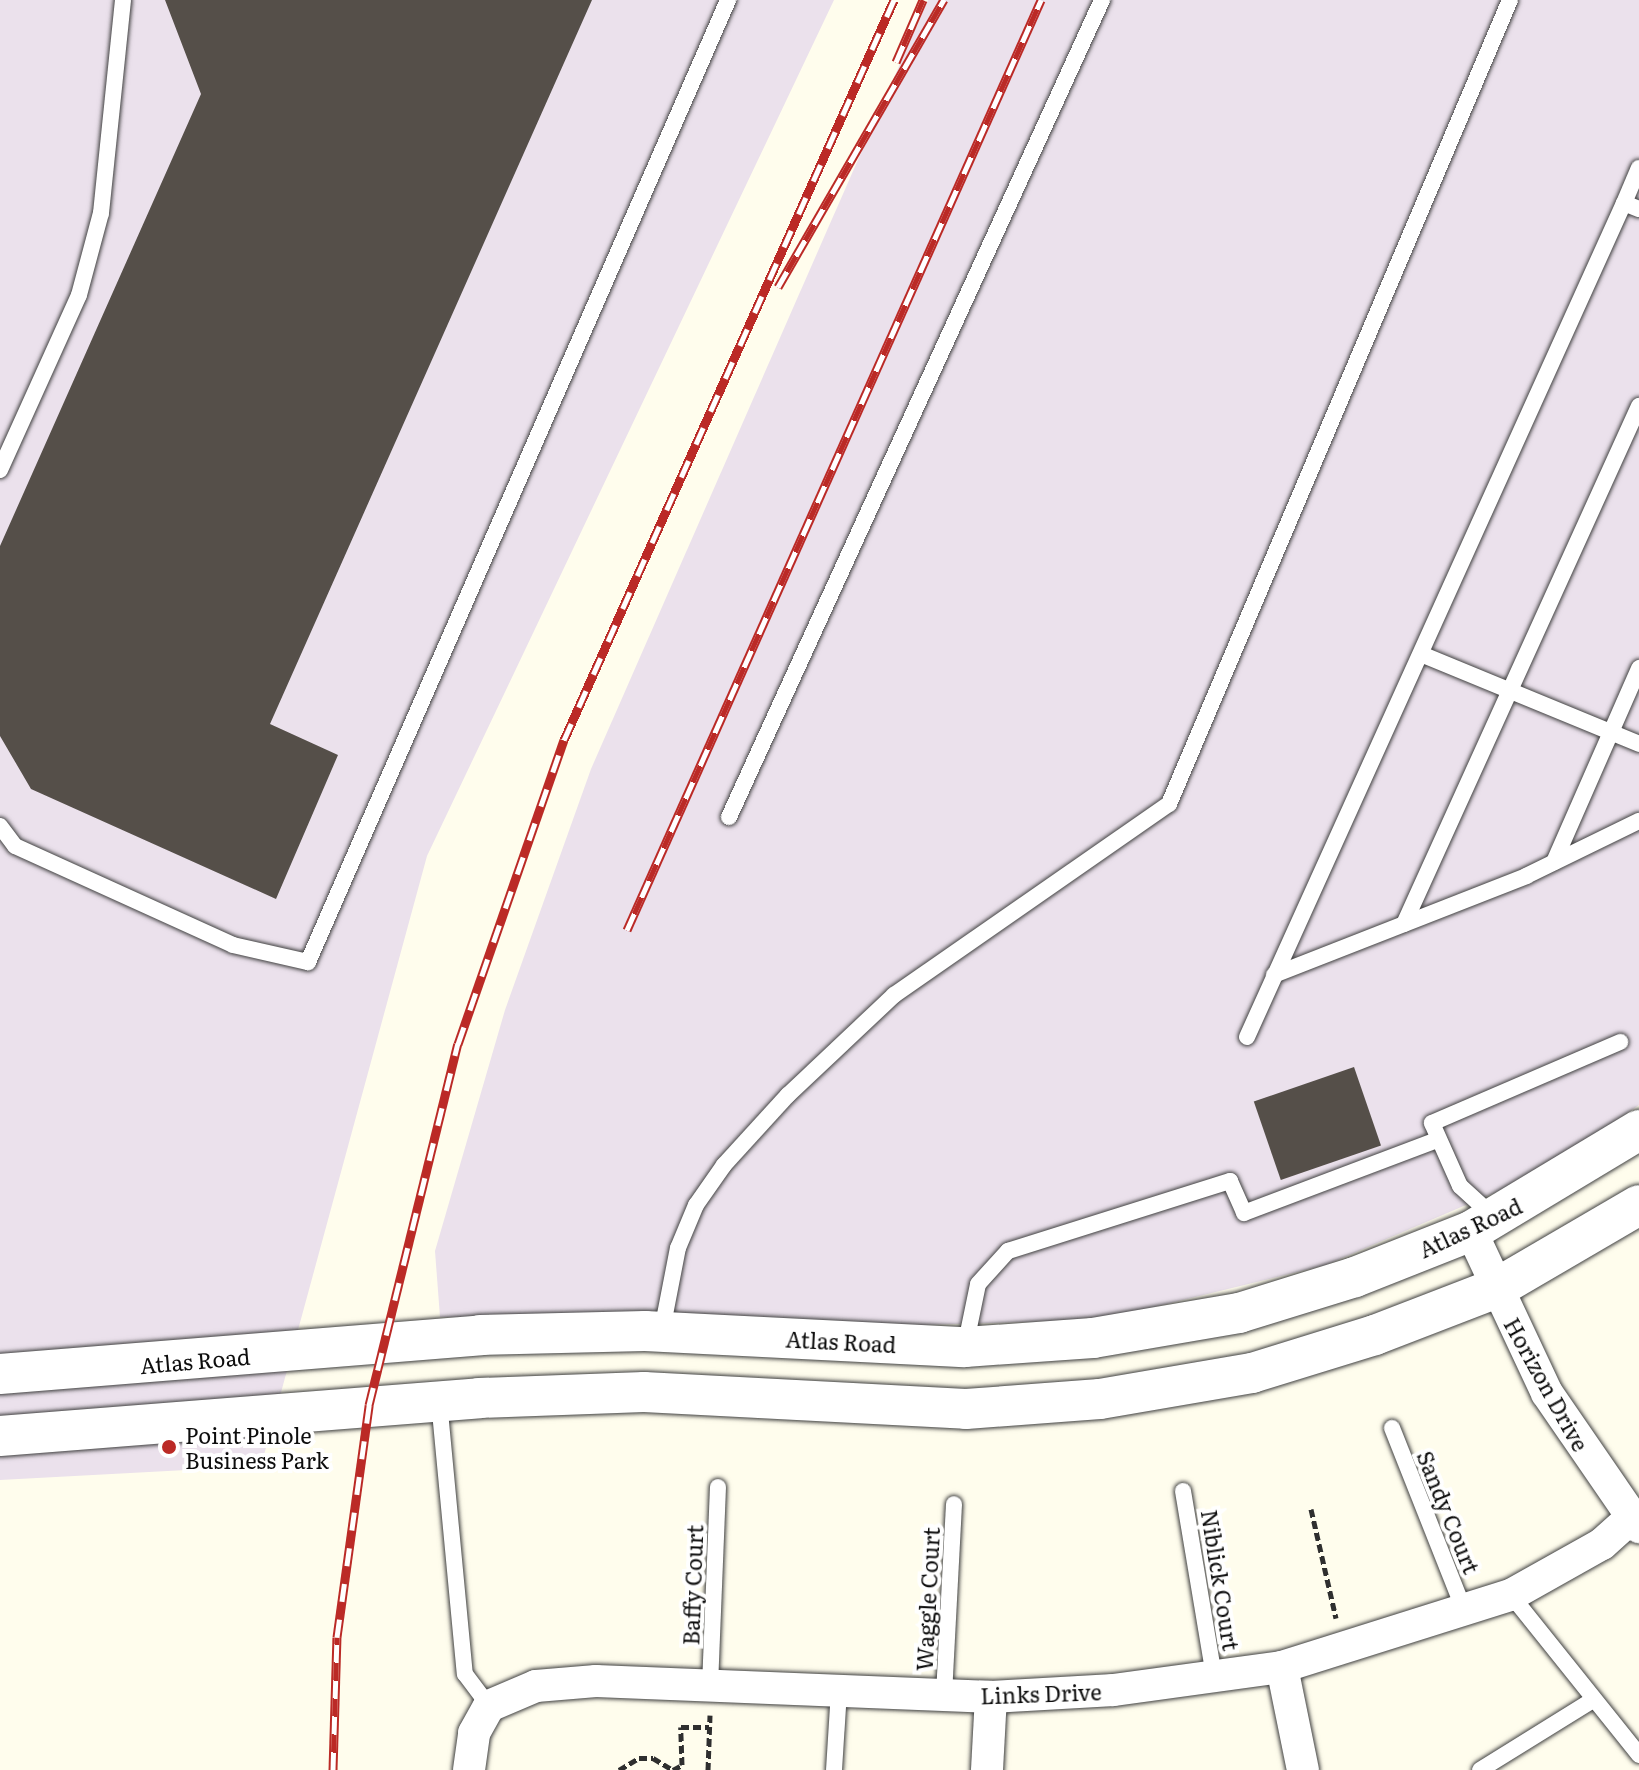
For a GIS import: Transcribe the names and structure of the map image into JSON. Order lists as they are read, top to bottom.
{
  "streets": {
    "street": ["Atlas Road", "Horizon Drive", "Links Drive"],
    "lane": [
      "Sandy Court",
      "Niblick Court",
      "Baffy Court",
      "Waggle Court"
    ]
  },
  "crossings": [
    ["Atlas Road", "Horizon Drive"],
    ["Horizon Drive", "Links Drive"],
    ["Sandy Court", "Links Drive"],
    ["Niblick Court", "Links Drive"],
    ["Baffy Court", "Links Drive"],
    ["Waggle Court", "Links Drive"]
  ],
  "places": ["Point Pinole Business Park"]
}
